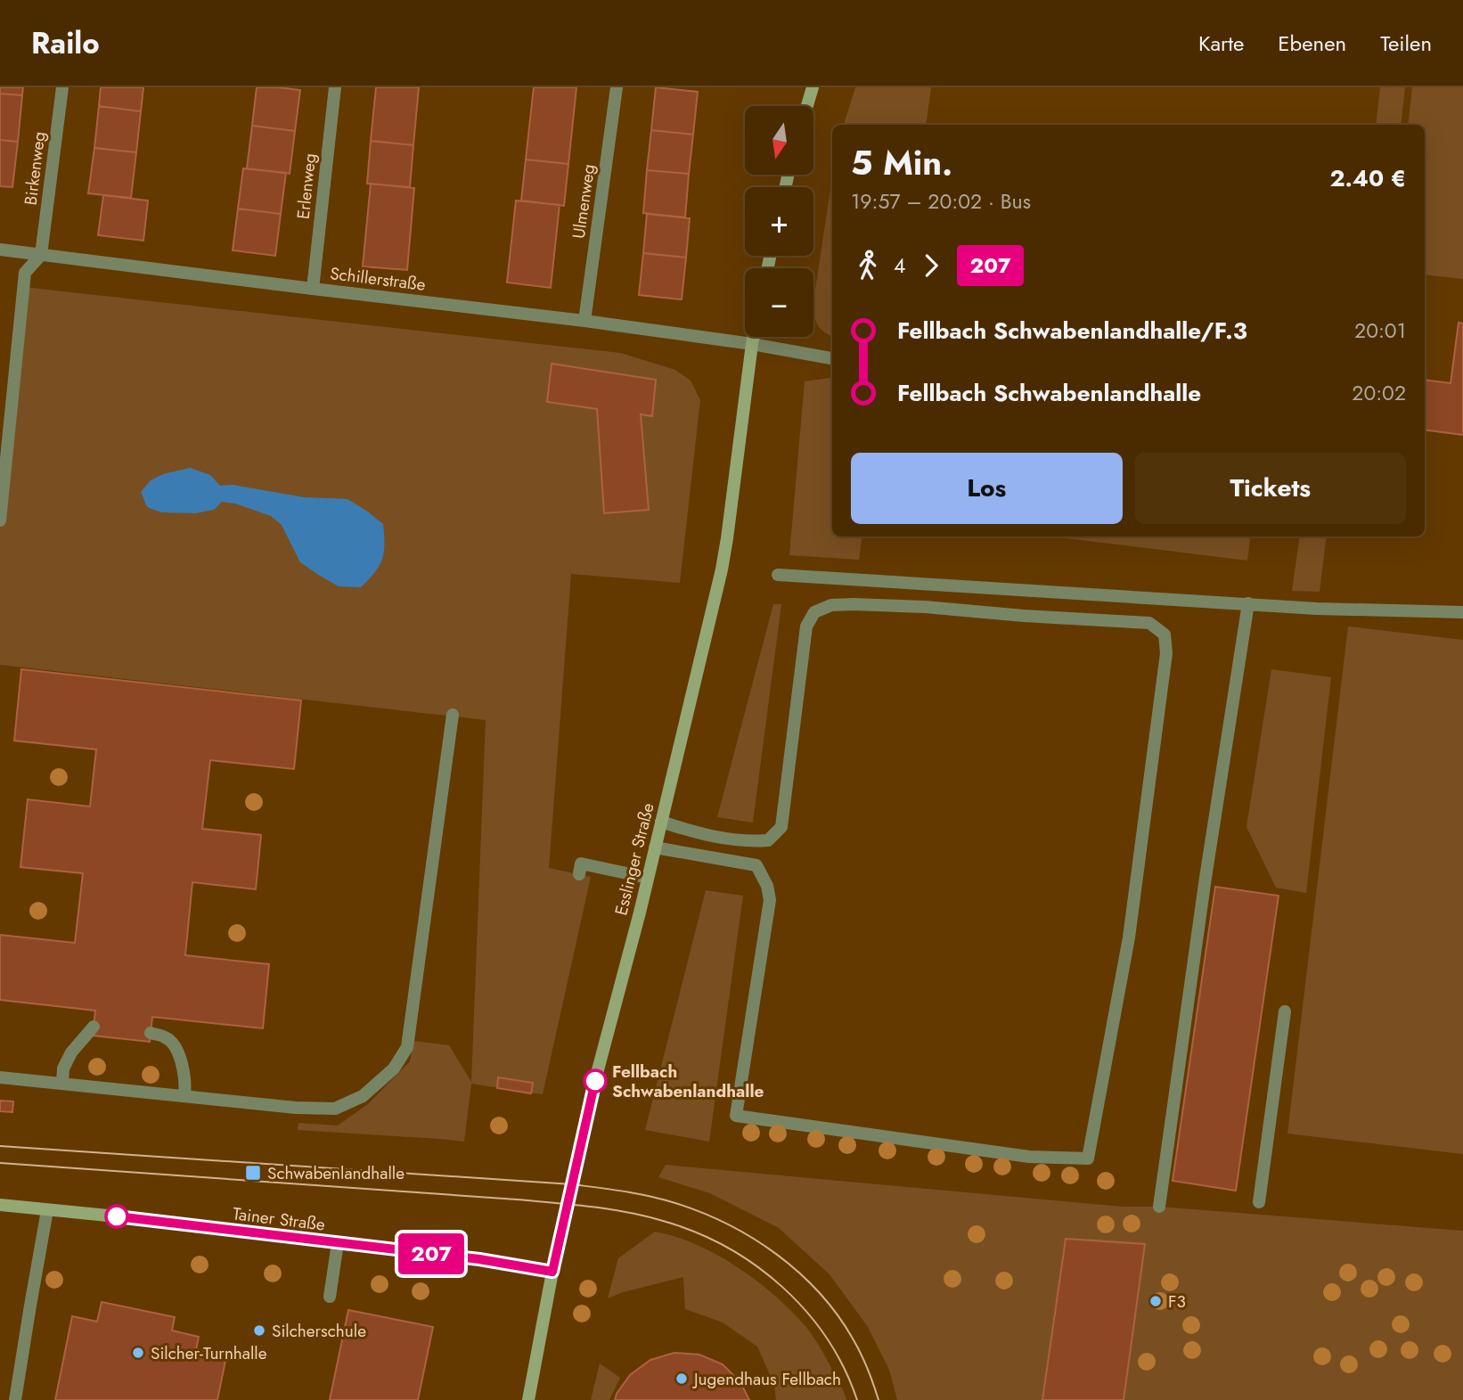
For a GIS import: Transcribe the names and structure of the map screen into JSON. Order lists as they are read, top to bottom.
{
  "streets": {
    "main road": ["Esslinger Straße", "Tainer Straße"],
    "street": [
      "Birkenweg",
      "Erlenweg",
      "Ulmenweg",
      "Schillerstraße"
    ]
  },
  "crossings": [
    ["Birkenweg", "Schillerstraße"],
    ["Erlenweg", "Schillerstraße"],
    ["Ulmenweg", "Schillerstraße"],
    ["Schillerstraße", "Esslinger Straße"],
    ["Esslinger Straße", "Tainer Straße"]
  ],
  "places": {
    "other": [
      "Fellbach Schwabenlandhalle",
      "F3",
      "Silcherschule",
      "Silcher-Turnhalle",
      "Jugendhaus Fellbach"
    ],
    "transit": ["Schwabenlandhalle"]
  },
  "lines": ["bus line 207"],
  "north": "bottom",
  "page": {
    "header": "Railo",
    "nav": ["Karte", "Ebenen", "Teilen"],
    "on_map": "207",
    "map_buttons": ["+", "−"],
    "heading": ["5 Min.", "19:57 – 20:02 · Bus", "2.40 €"],
    "legs": ["4", "207"],
    "list": [
      {
        "name": "Fellbach Schwabenlandhalle/F.3",
        "value": "20:01"
      },
      {
        "name": "Fellbach Schwabenlandhalle",
        "value": "20:02"
      }
    ],
    "buttons": ["Los", "Tickets"]
  }
}
